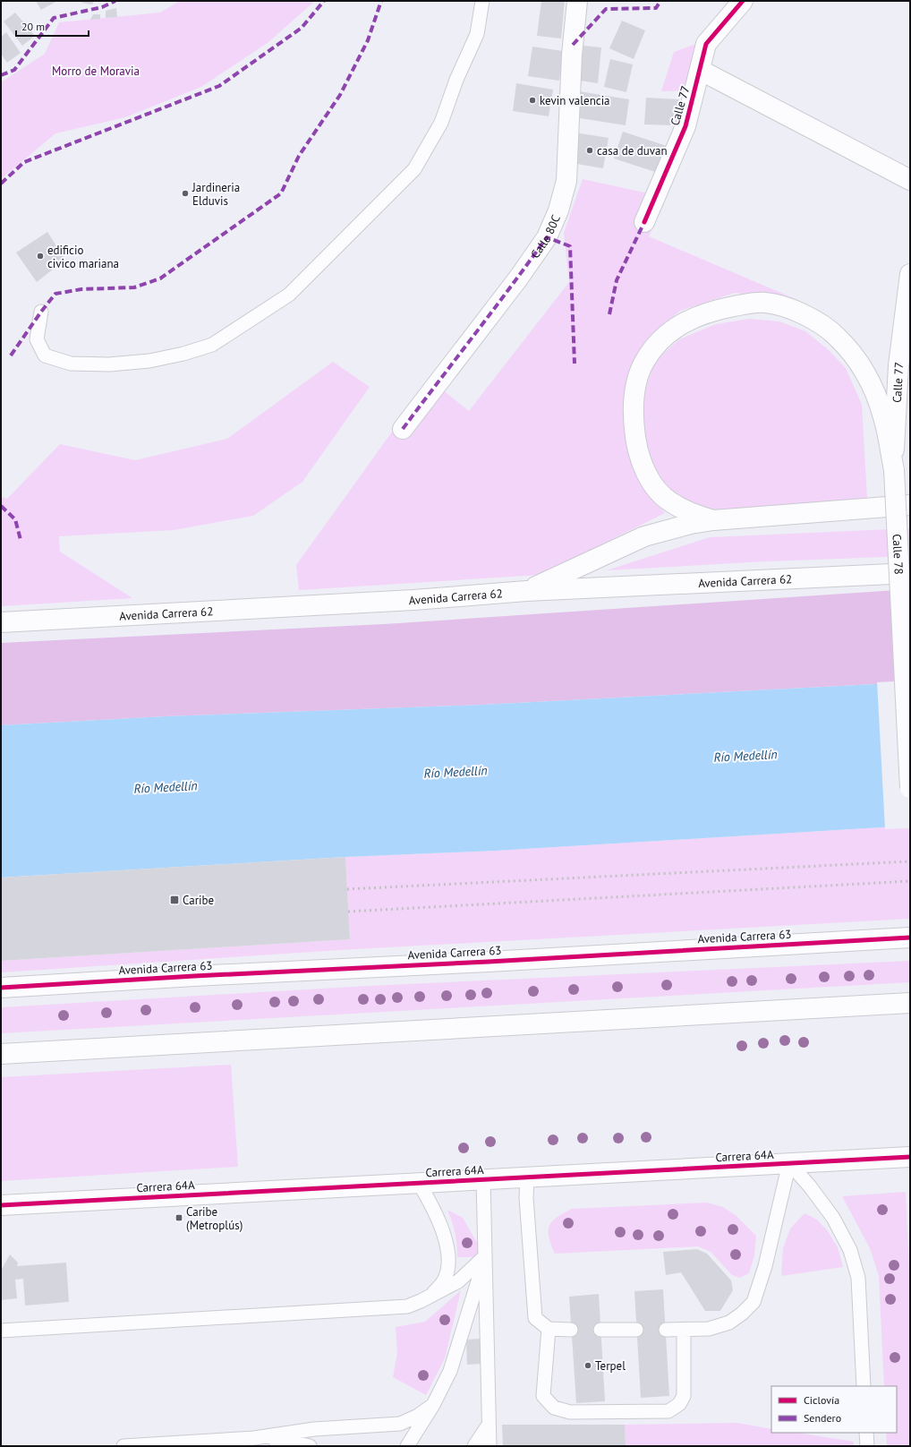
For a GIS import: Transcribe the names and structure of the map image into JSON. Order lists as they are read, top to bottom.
{
  "streets": {
    "main road": [
      "Calle 77",
      "Calle 80C",
      "Calle 78",
      "Avenida Carrera 62",
      "Avenida Carrera 63",
      "Carrera 64A"
    ]
  },
  "crossings": [
    ["Calle 77", "Calle 78"]
  ],
  "water": ["Río Medellín"],
  "parks": ["Morro de Moravia"],
  "places": {
    "other": [
      "kevin valencia",
      "casa de duvan",
      "Jardineria Elduvis",
      "edificio civico mariana",
      "Terpel"
    ],
    "transit": ["Caribe", "Caribe (Metroplús)"]
  },
  "legend": ["Ciclovía", "Sendero"],
  "scale_bar": "20 m"
}
